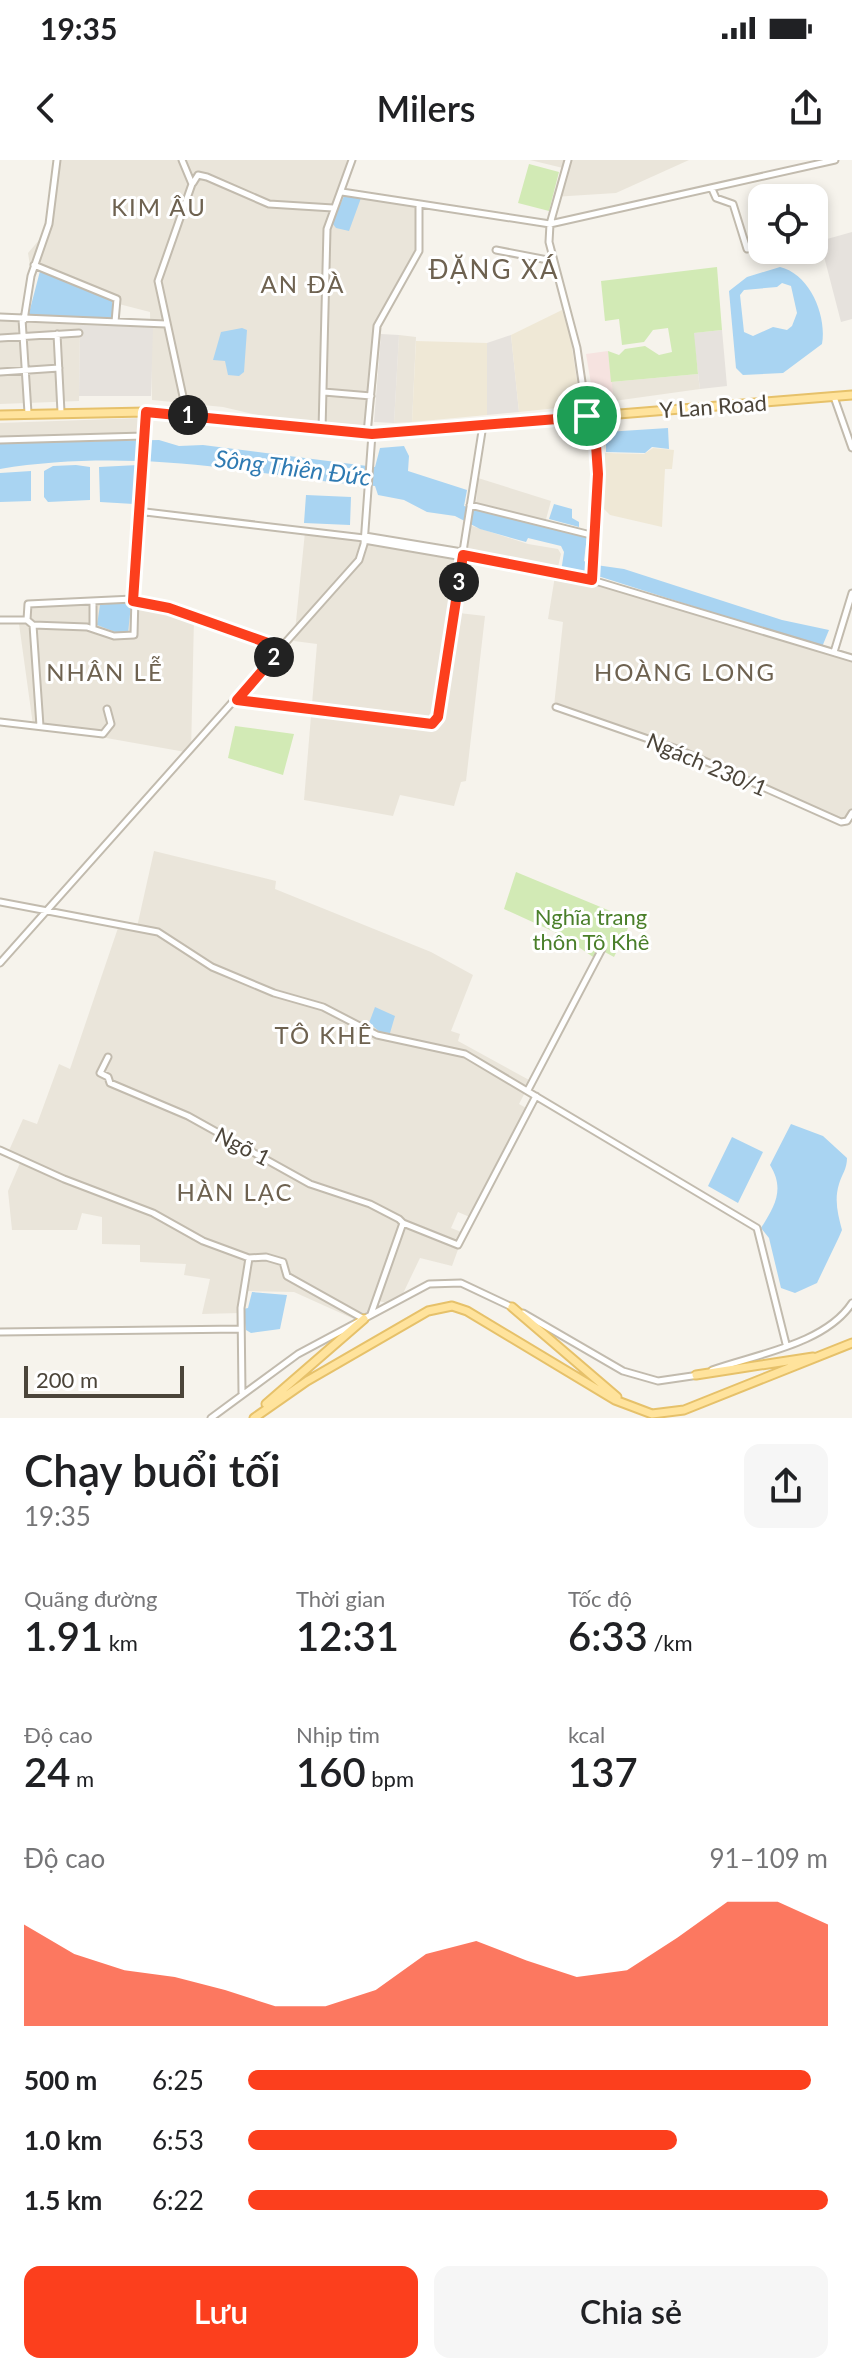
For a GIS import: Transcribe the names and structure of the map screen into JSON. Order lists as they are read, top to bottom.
{
  "streets": {
    "main road": ["Y Lan Road"],
    "street": ["Ngách 230/1", "Ngõ 1"]
  },
  "districts": [
    "KIM ÂU",
    "ĐẶNG XÁ",
    "AN ĐÀ",
    "NHÂN LỄ",
    "HOÀNG LONG",
    "TÔ KHÊ",
    "HÀN LẠC"
  ],
  "water": ["Sông Thiên Đức"],
  "parks": ["Nghĩa trang thôn Tô Khê"],
  "scale_bar": "200 m",
  "page": {
    "status": "19:35",
    "header": "Milers",
    "pins": ["1", "3", "2"],
    "scale": "200 m",
    "heading": ["Chạy buổi tối", "19:35"],
    "stats": [
      ["Quãng đường", "1.91 km"],
      ["Thời gian", "12:31"],
      ["Tốc độ", "6:33 /km"],
      ["Độ cao", "24 m"],
      ["Nhịp tim", "160 bpm"],
      ["kcal", "137"]
    ],
    "chart": ["Độ cao", "91–109 m"],
    "list": [
      {
        "name": "500 m",
        "note": "6:25"
      },
      {
        "name": "1.0 km",
        "note": "6:53"
      },
      {
        "name": "1.5 km",
        "note": "6:22"
      }
    ],
    "buttons": ["Lưu", "Chia sẻ"]
  }
}
